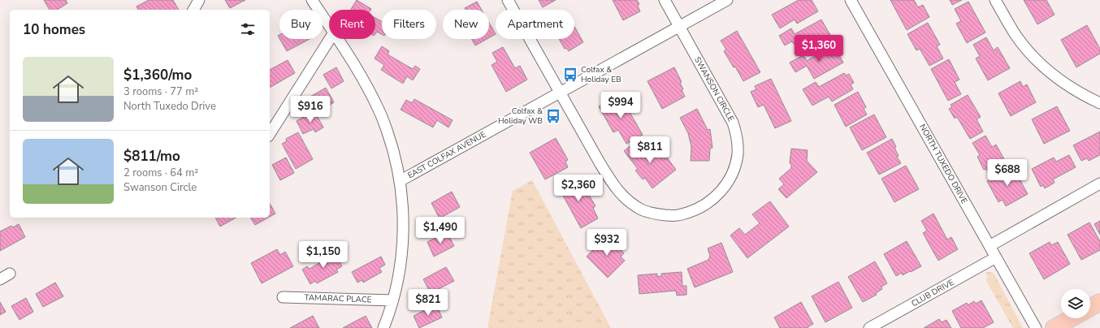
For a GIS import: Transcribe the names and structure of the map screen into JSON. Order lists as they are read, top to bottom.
{
  "streets": {
    "street": [
      "SWANSON CIRCLE",
      "EAST COLFAX AVENUE",
      "NORTH TUXEDO DRIVE",
      "CLUB DRIVE",
      "TAMARAC PLACE"
    ]
  },
  "crossings": [
    ["SWANSON CIRCLE", "EAST COLFAX AVENUE"],
    ["EAST COLFAX AVENUE", "TAMARAC PLACE"],
    ["NORTH TUXEDO DRIVE", "CLUB DRIVE"]
  ],
  "places": {
    "bus stop": ["Colfax & Holiday EB", "Colfax & Holiday WB"]
  },
  "page": {
    "chip": [
      "Buy",
      "Rent",
      "Filters",
      "New",
      "Apartment"
    ],
    "heading": "10 homes",
    "price": [
      "$1,360",
      "$994",
      "$916",
      "$811",
      "$688",
      "$2,360",
      "$1,490",
      "$932",
      "$1,150",
      "$821"
    ],
    "list": [
      {
        "name": "$1,360/mo",
        "note": "3 rooms · 77 m² · North Tuxedo Drive"
      },
      {
        "name": "$811/mo",
        "note": "2 rooms · 64 m² · Swanson Circle"
      }
    ]
  }
}
